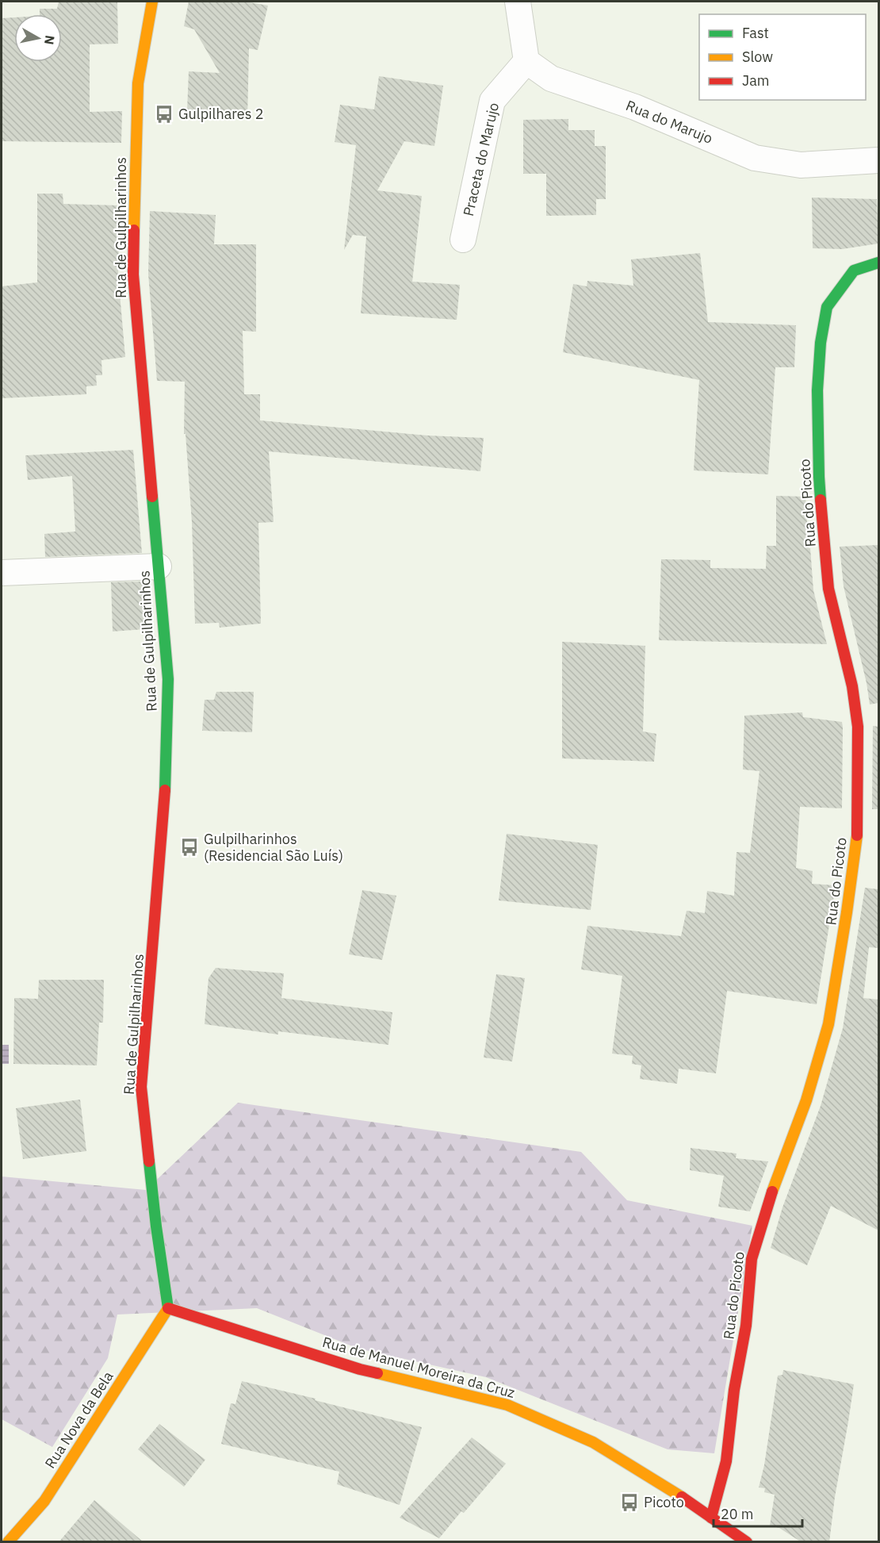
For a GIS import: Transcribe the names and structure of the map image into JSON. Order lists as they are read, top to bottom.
{
  "streets": {
    "street": [
      "Rua do Marujo",
      "Praceta do Marujo",
      "Rua de Gulpilharinhos",
      "Rua do Picoto",
      "Rua de Manuel Moreira da Cruz",
      "Rua Nova da Bela"
    ]
  },
  "crossings": [
    ["Rua do Marujo", "Praceta do Marujo"],
    ["Rua de Gulpilharinhos", "Rua de Manuel Moreira da Cruz"],
    ["Rua de Gulpilharinhos", "Rua Nova da Bela"],
    ["Rua do Picoto", "Rua de Manuel Moreira da Cruz"],
    ["Rua de Manuel Moreira da Cruz", "Rua Nova da Bela"]
  ],
  "places": {
    "bus stop": ["Gulpilhares 2", "Gulpilharinhos (Residencial São Luís)", "Picoto"]
  },
  "legend": ["Fast", "Slow", "Jam"],
  "scale_bar": "20 m",
  "north": "right"
}
